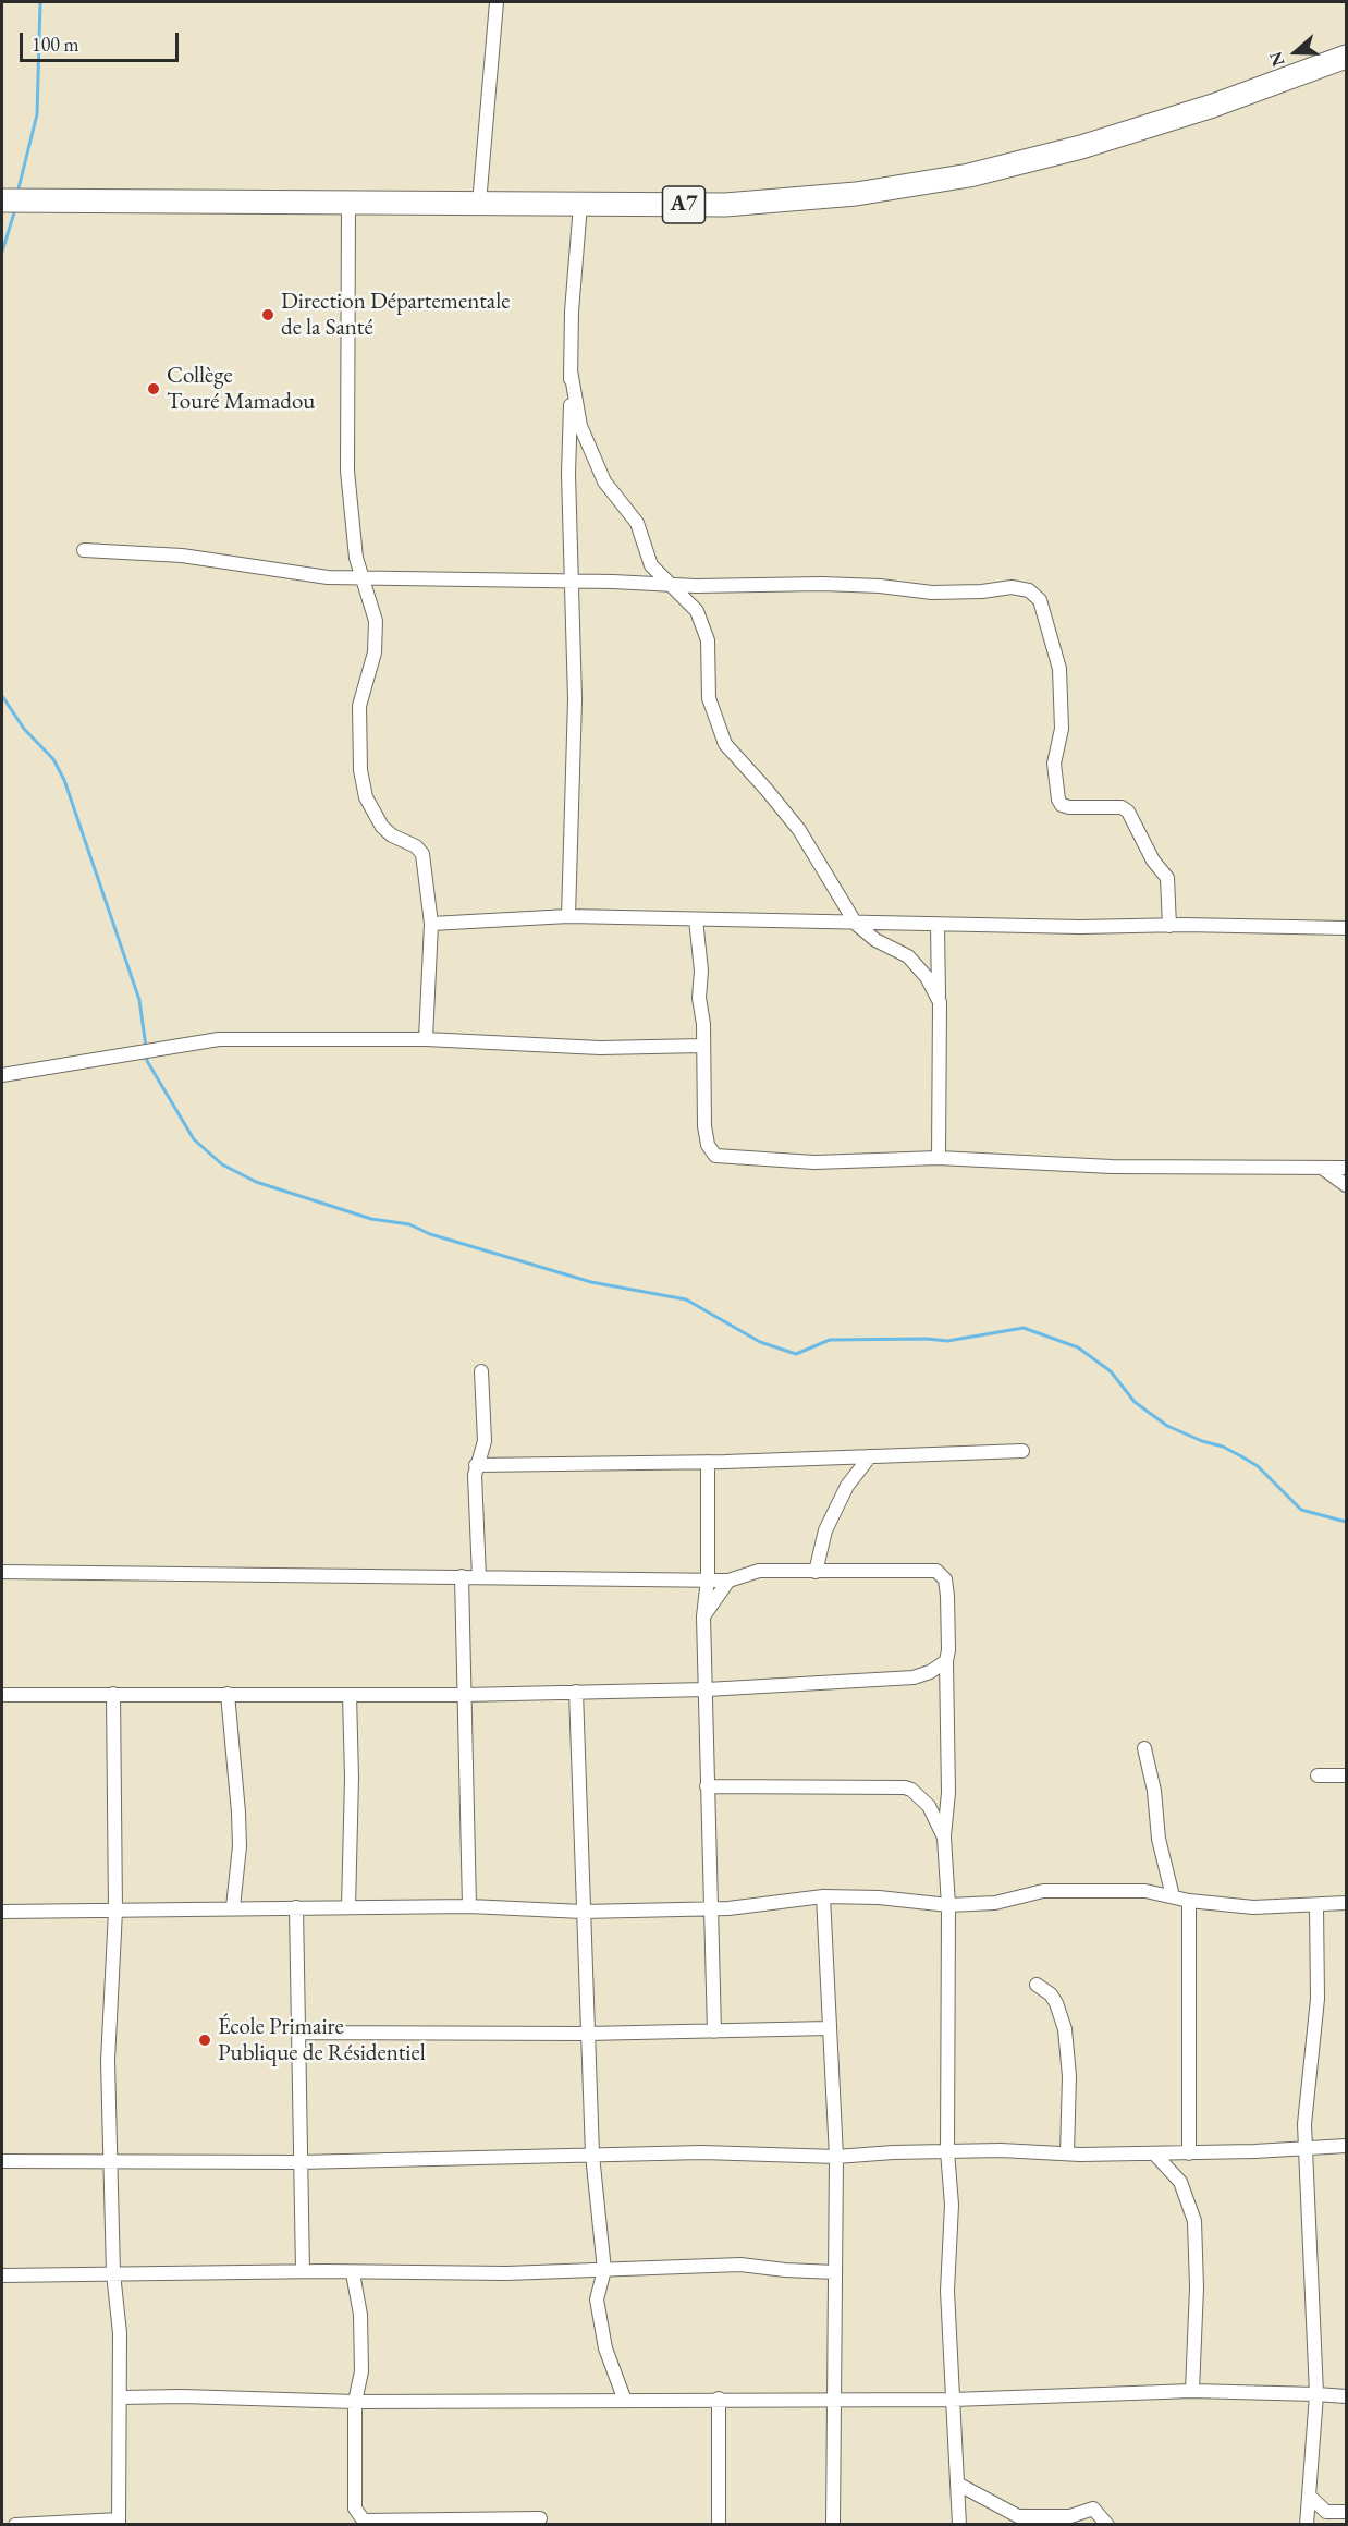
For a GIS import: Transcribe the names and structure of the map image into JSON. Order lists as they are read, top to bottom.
{
  "streets": {
    "highway": ["A7"]
  },
  "places": ["Direction Départementale de la Santé", "Collège Touré Mamadou", "École Primaire Publique de Résidentiel"],
  "scale_bar": "100 m",
  "north": "left"
}
